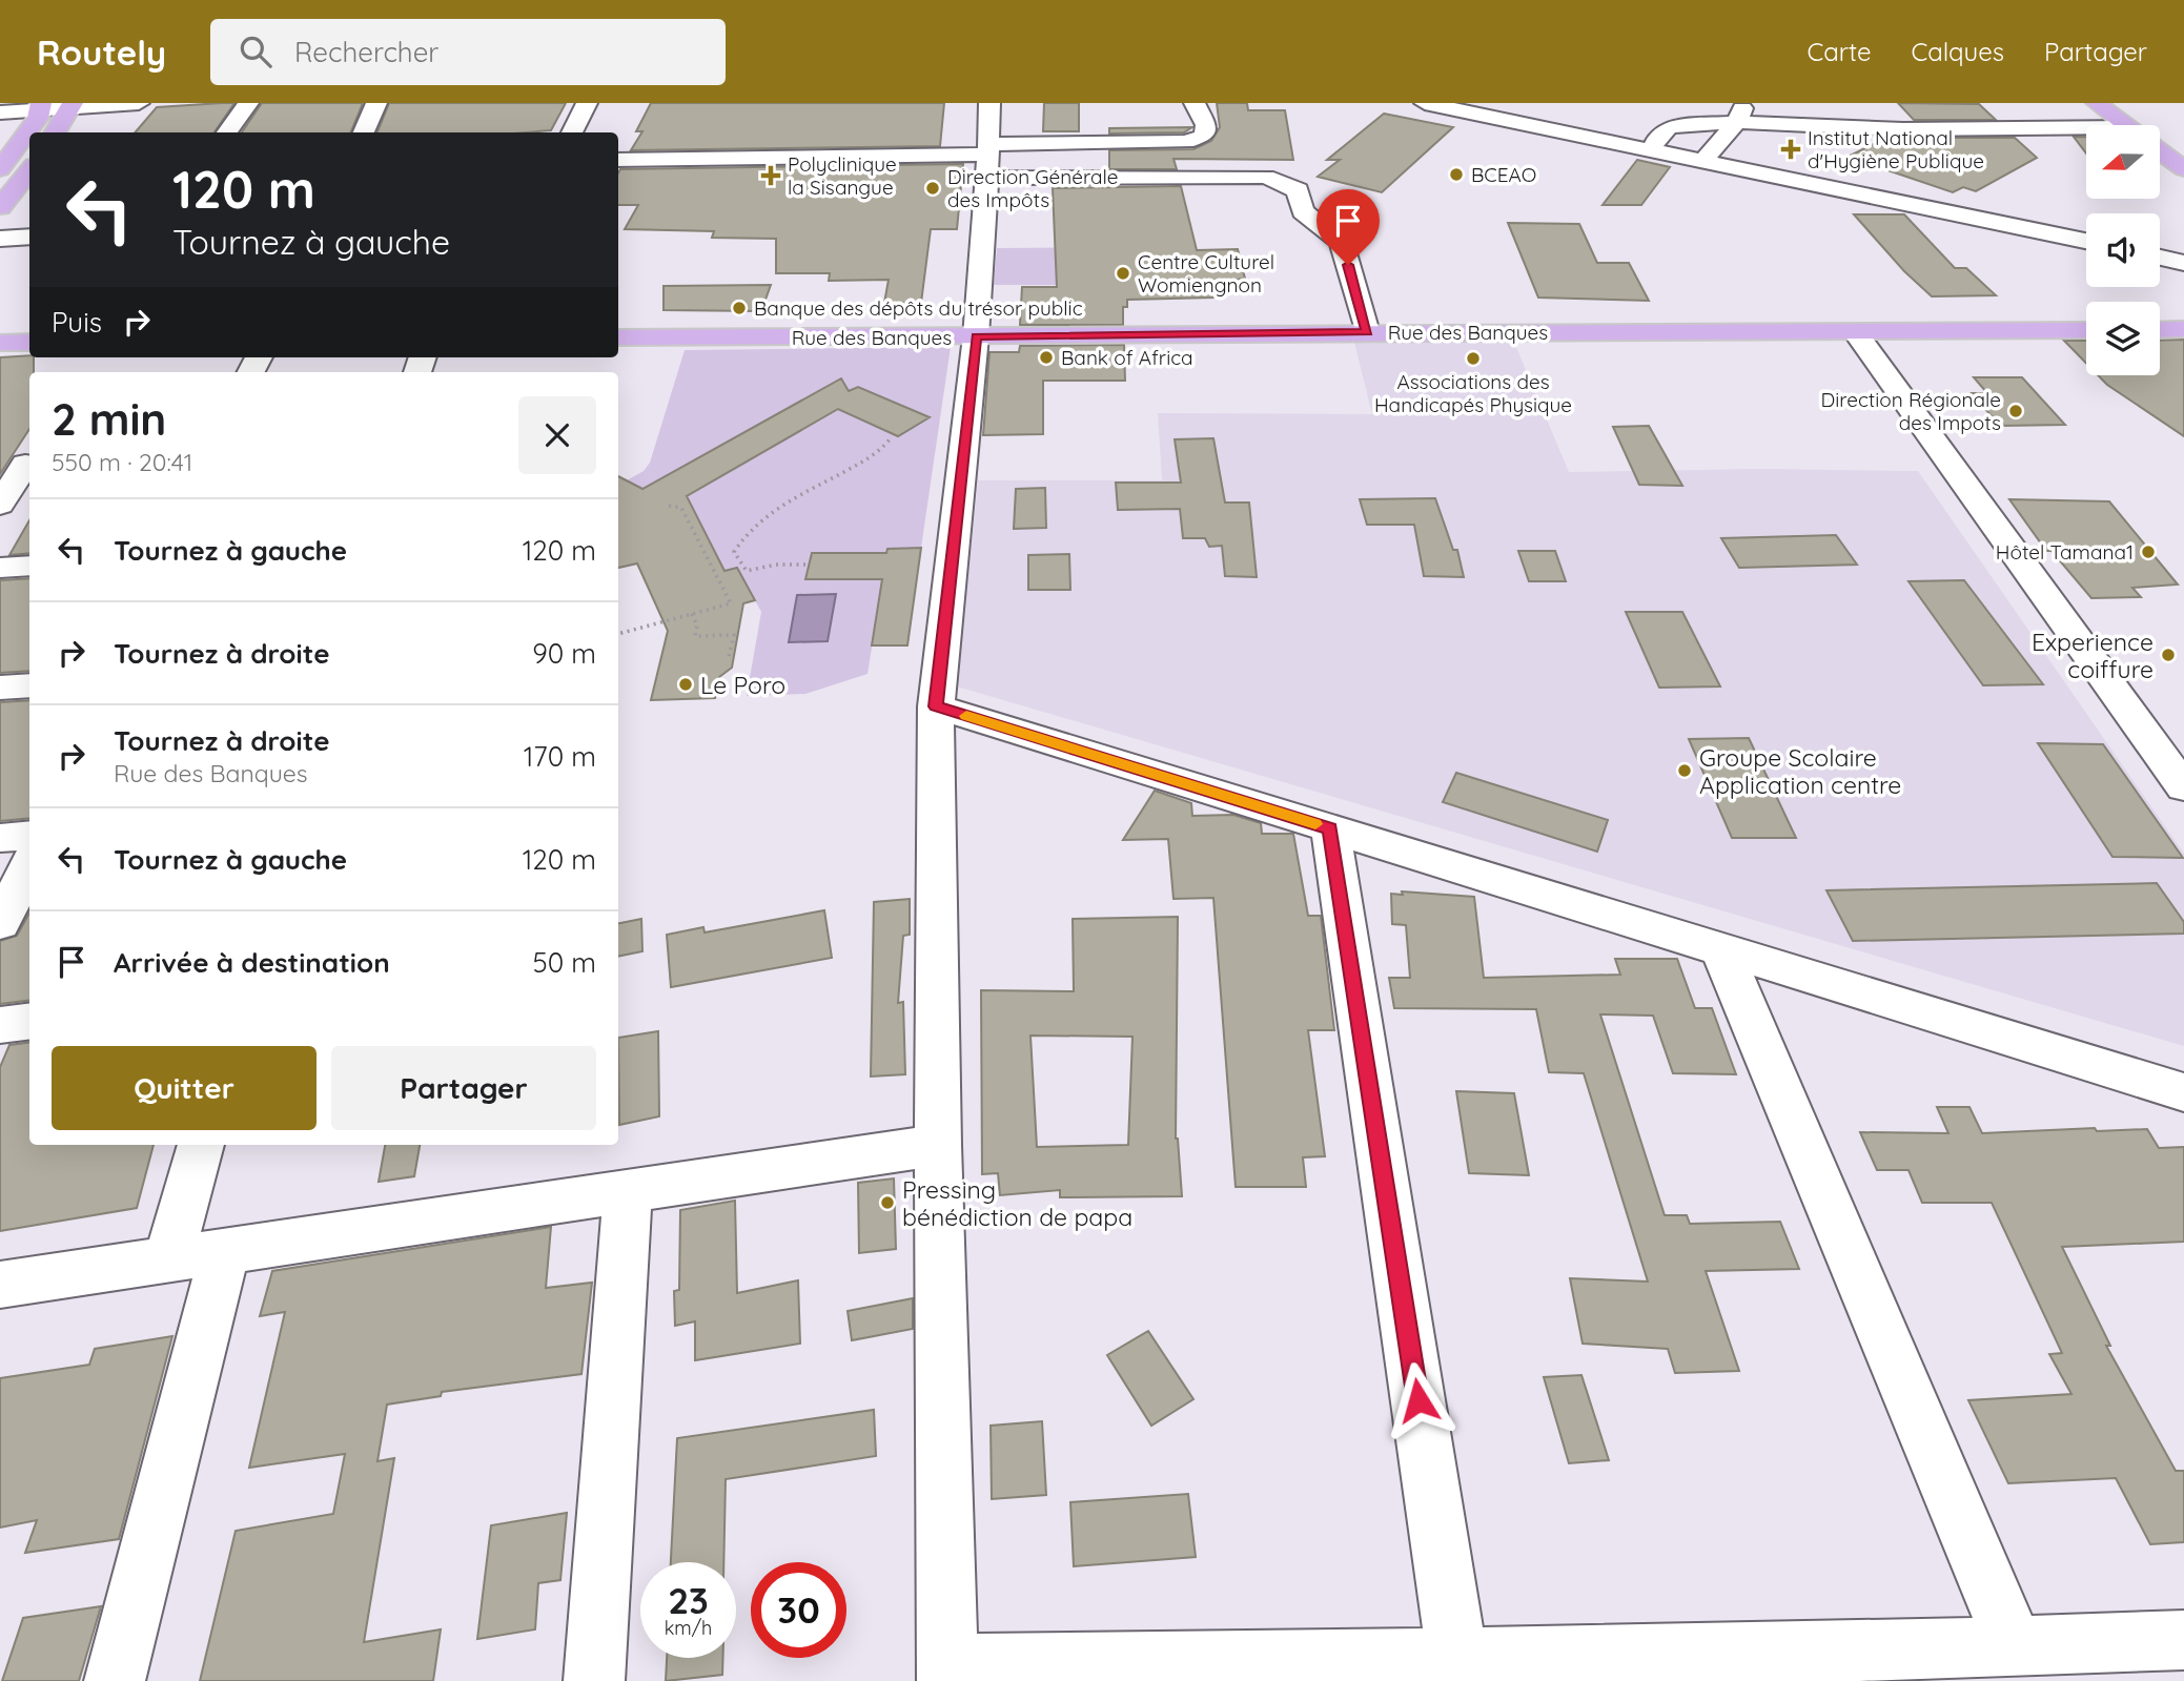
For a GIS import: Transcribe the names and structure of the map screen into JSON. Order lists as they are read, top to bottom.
{
  "streets": {
    "main road": ["Rue des Banques"]
  },
  "places": {
    "health": ["Institut National d'Hygiène Publique", "Polyclinique la Sisangue"],
    "other": [
      "BCEAO",
      "Direction Générale des Impôts",
      "Centre Culturel Womiengnon",
      "Banque des dépôts du trésor public",
      "Bank of Africa",
      "Associations des Handicapés Physique",
      "Direction Régionale des Impots",
      "Hôtel Tamana1",
      "Experience coiffure",
      "Le Poro",
      "Groupe Scolaire Application centre",
      "Pressing bénédiction de papa"
    ]
  },
  "north": "left",
  "page": {
    "header": "Routely",
    "search": "Rechercher",
    "nav": ["Carte", "Calques", "Partager"],
    "turn": ["120 m", "Tournez à gauche"],
    "then": "Puis",
    "heading": ["2 min", "550 m · 20:41"],
    "list": [
      {
        "name": "Tournez à gauche",
        "value": "120 m"
      },
      {
        "name": "Tournez à droite",
        "value": "90 m"
      },
      {
        "name": "Tournez à droite",
        "note": "Rue des Banques",
        "value": "170 m"
      },
      {
        "name": "Tournez à gauche",
        "value": "120 m"
      },
      {
        "name": "Arrivée à destination",
        "value": "50 m"
      }
    ],
    "buttons": ["Quitter", "Partager"],
    "speed": "23 km/h",
    "limit": "30"
  }
}
